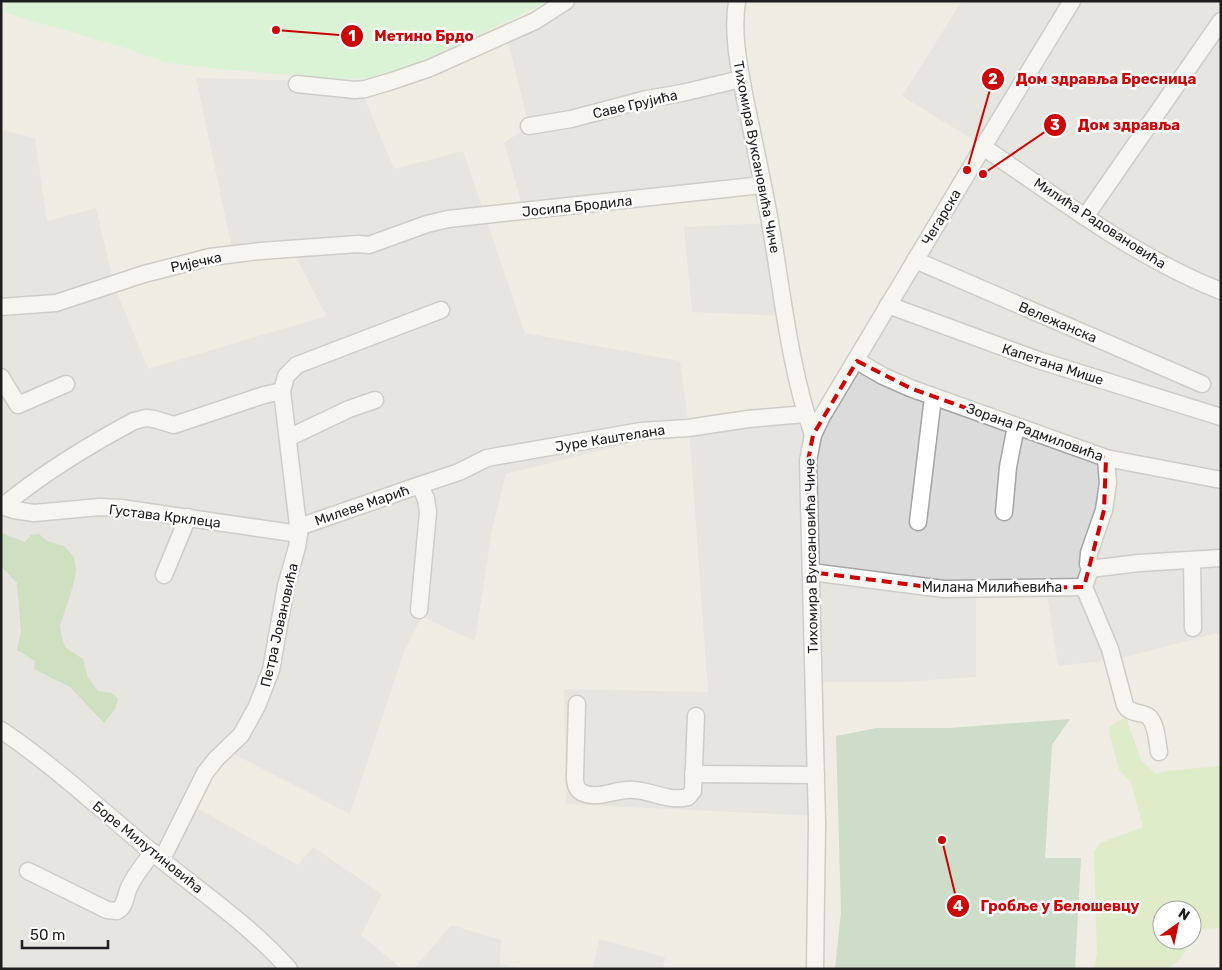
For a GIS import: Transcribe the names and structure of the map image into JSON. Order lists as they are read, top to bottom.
{
  "streets": {
    "street": [
      "Саве Грујића",
      "Тихомира Вуксановића Чиче",
      "Јосипа Бродила",
      "Чегарска",
      "Милића Радовановића",
      "Ријечка",
      "Вележанска",
      "Капетана Мише",
      "Зорана Радмиловића",
      "Јуре Каштелана",
      "Милеве Марић",
      "Густава Крклеца",
      "Милана Милићевића",
      "Петра Јовановића",
      "Боре Милутиновића"
    ]
  },
  "crossings": [
    ["Саве Грујића", "Тихомира Вуксановића Чиче"],
    ["Тихомира Вуксановића Чиче", "Јосипа Бродила"],
    ["Тихомира Вуксановића Чиче", "Чегарска"],
    ["Тихомира Вуксановића Чиче", "Јуре Каштелана"],
    ["Тихомира Вуксановића Чиче", "Милана Милићевића"],
    ["Јосипа Бродила", "Ријечка"],
    ["Чегарска", "Милића Радовановића"],
    ["Чегарска", "Вележанска"],
    ["Чегарска", "Капетана Мише"],
    ["Чегарска", "Зорана Радмиловића"],
    ["Јуре Каштелана", "Милеве Марић"],
    ["Милеве Марић", "Густава Крклеца"],
    ["Милеве Марић", "Петра Јовановића"],
    ["Густава Крклеца", "Петра Јовановића"],
    ["Петра Јовановића", "Боре Милутиновића"]
  ],
  "places": [
    "Метино Брдо",
    "Дом здравља Бресница",
    "Дом здравља",
    "Гробље у Белошевцу"
  ],
  "scale_bar": "50 m",
  "north": "top right"
}
